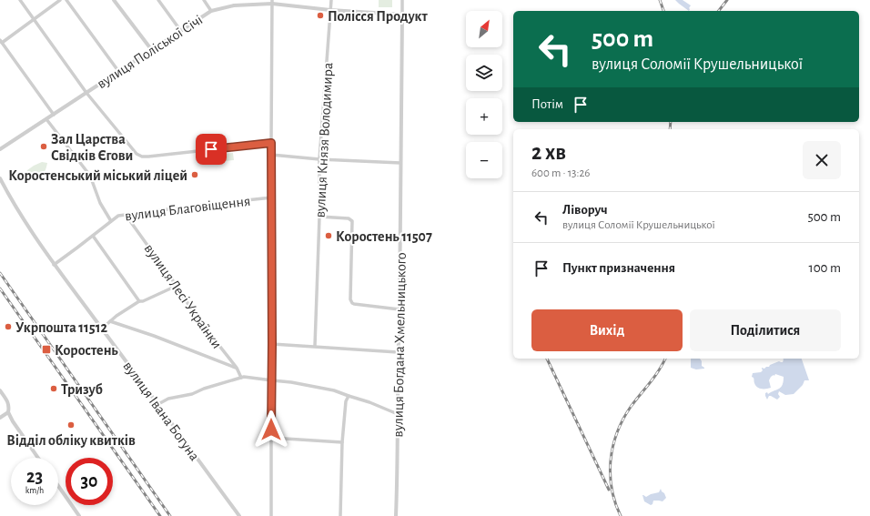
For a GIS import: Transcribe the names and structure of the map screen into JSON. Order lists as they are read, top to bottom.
{
  "streets": {
    "street": [
      "вулиця Поліської Січі",
      "вулиця Князя Володимира",
      "вулиця Благовіщення",
      "вулиця Лесі Українки",
      "вулиця Богдана Хмельницького",
      "вулиця Івана Богуна"
    ]
  },
  "crossings": [
    ["вулиця Поліської Січі", "вулиця Князя Володимира"],
    ["вулиця Поліської Січі", "вулиця Богдана Хмельницького"],
    ["вулиця Благовіщення", "вулиця Лесі Українки"],
    ["вулиця Благовіщення", "вулиця Івана Богуна"]
  ],
  "places": {
    "other": [
      "Полісся Продукт",
      "Зал Царства Свідків Єгови",
      "Коростенський міський ліцей",
      "Коростень 11507",
      "Укрпошта 11512",
      "Тризуб",
      "Відділ обліку квитків"
    ],
    "transit": ["Коростень"]
  },
  "north": "top right",
  "page": {
    "map_buttons": ["+", "−"],
    "turn": ["500 m", "вулиця Соломії Крушельницької"],
    "then": "Потім",
    "heading": ["2 хв", "600 m · 13:26"],
    "list": [
      {
        "name": "Ліворуч",
        "note": "вулиця Соломії Крушельницької",
        "value": "500 m"
      },
      {
        "name": "Пункт призначення",
        "value": "100 m"
      }
    ],
    "buttons": ["Вихід", "Поділитися"],
    "speed": "23 km/h",
    "limit": "30"
  }
}
